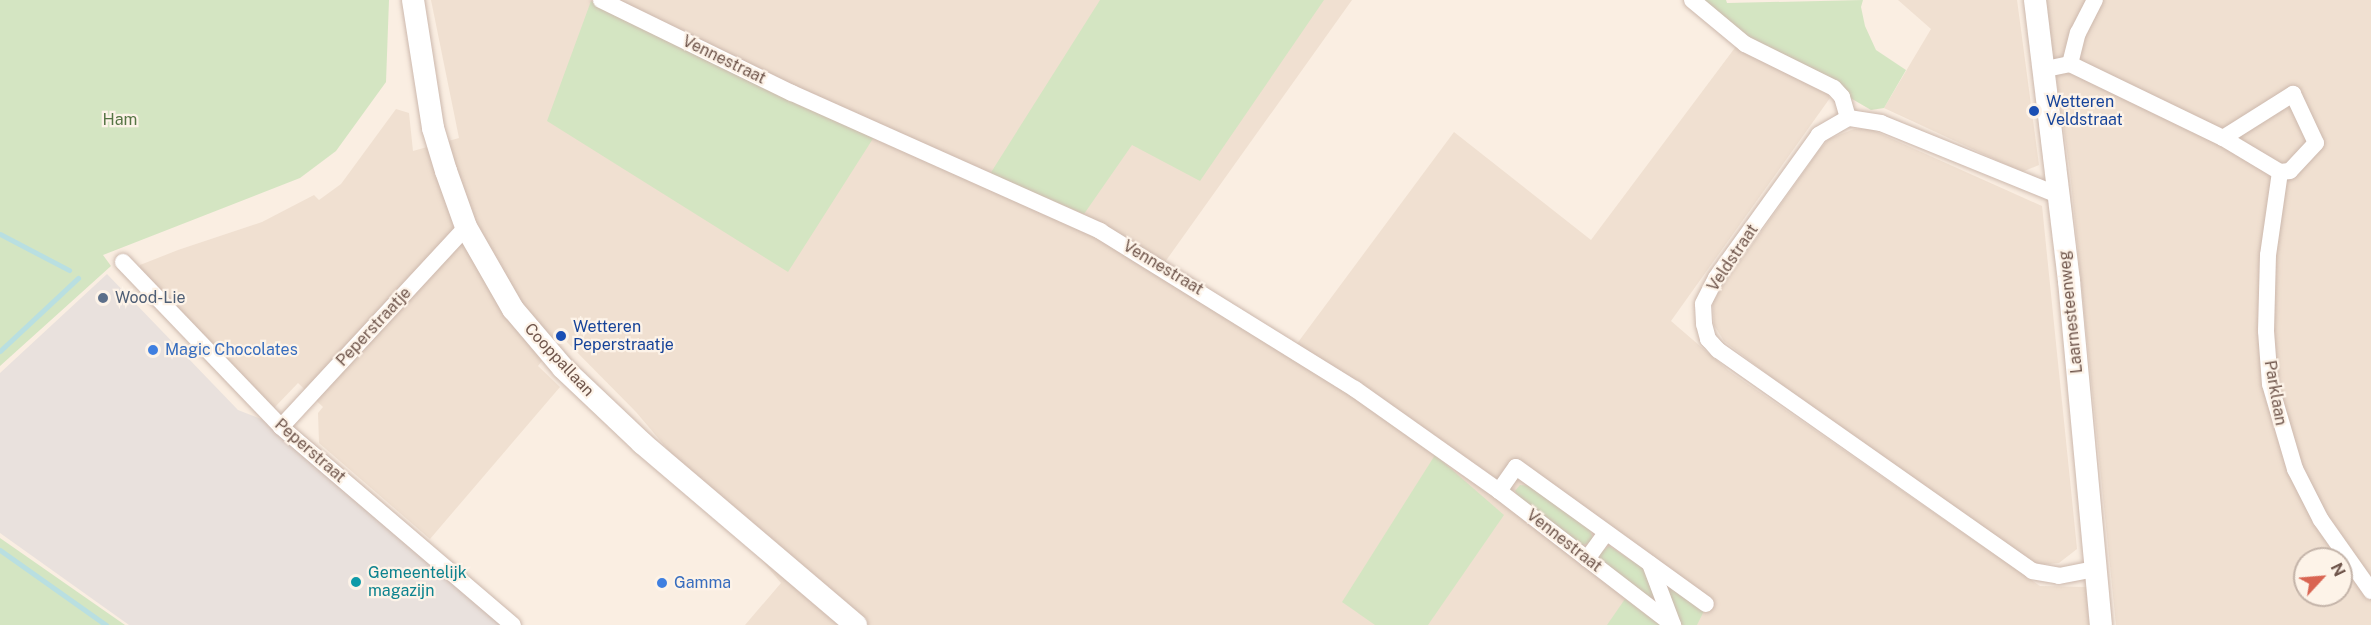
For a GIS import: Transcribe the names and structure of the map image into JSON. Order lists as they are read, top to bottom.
{
  "streets": {
    "street": [
      "Vennestraat",
      "Veldstraat",
      "Laarnesteenweg",
      "Peperstraatje",
      "Cooppallaan",
      "Parklaan",
      "Peperstraat"
    ]
  },
  "crossings": [
    ["Veldstraat", "Laarnesteenweg"],
    ["Peperstraatje", "Cooppallaan"],
    ["Peperstraatje", "Peperstraat"]
  ],
  "parks": ["Ham"],
  "places": [
    "Wetteren Veldstraat",
    "Wood-Lie",
    "Wetteren Peperstraatje",
    "Magic Chocolates",
    "Gemeentelijk magazijn",
    "Gamma"
  ],
  "north": "top right"
}
